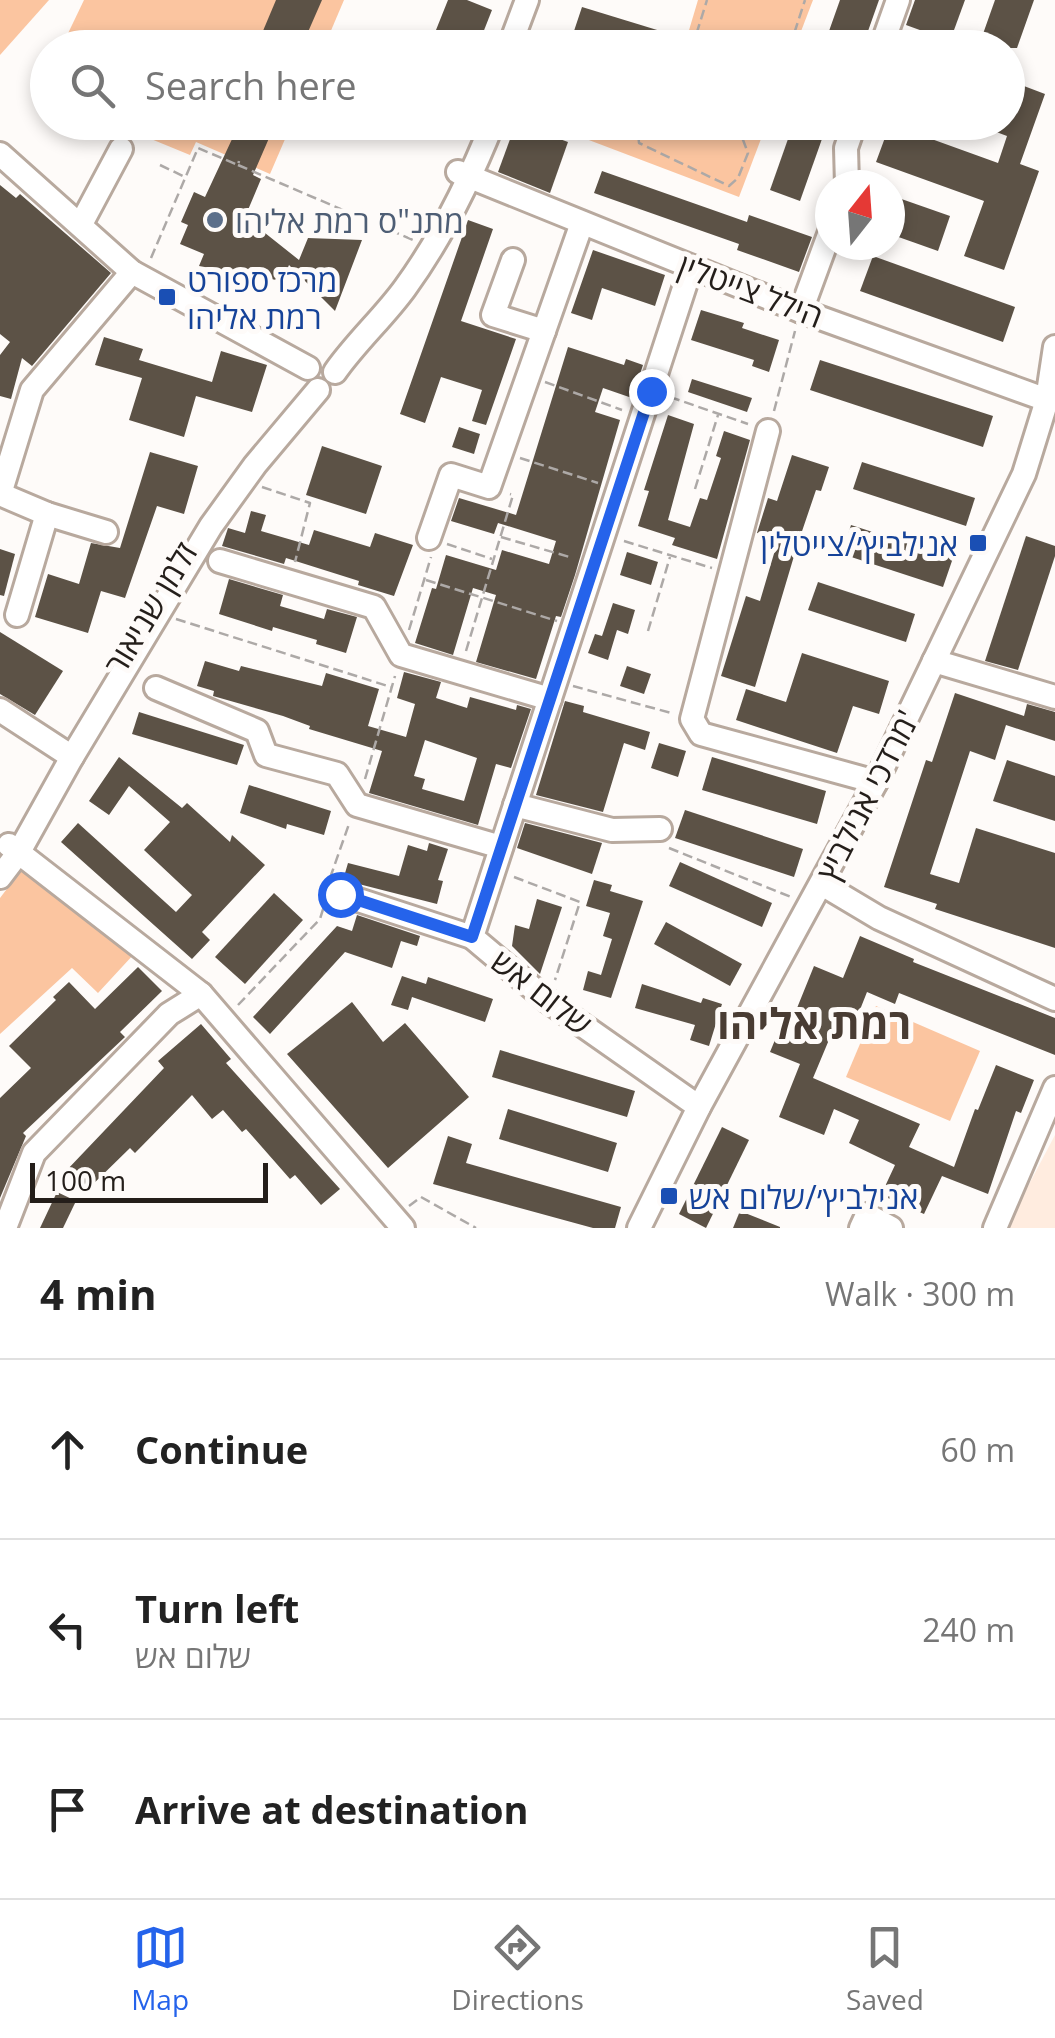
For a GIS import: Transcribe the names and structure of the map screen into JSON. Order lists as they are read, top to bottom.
{
  "streets": {
    "street": [
      "הילל צייטלין",
      "זלמן שניאור",
      "מרדכי אנילביץ'",
      "שלום אש"
    ]
  },
  "crossings": [
    ["הילל צייטלין", "זלמן שניאור"],
    ["הילל צייטלין", "מרדכי אנילביץ'"],
    ["הילל צייטלין", "שלום אש"],
    ["מרדכי אנילביץ'", "שלום אש"]
  ],
  "districts": ["רמת אליהו"],
  "places": {
    "other": ["מתנ\"ס רמת אליהו"],
    "transit": ["מרכז ספורט רמת אליהו", "אנילביץ׳/צייטלין", "אנילביץ׳/שלום אש"]
  },
  "scale_bar": "100 m",
  "north": "top",
  "page": {
    "search": "Search here",
    "scale": "100 m",
    "heading": ["4 min", "Walk · 300 m"],
    "list": [
      ["Continue", "60 m"],
      ["Turn left", "שלום אש", "240 m"],
      "Arrive at destination"
    ],
    "nav": ["Map", "Directions", "Saved"]
  }
}
